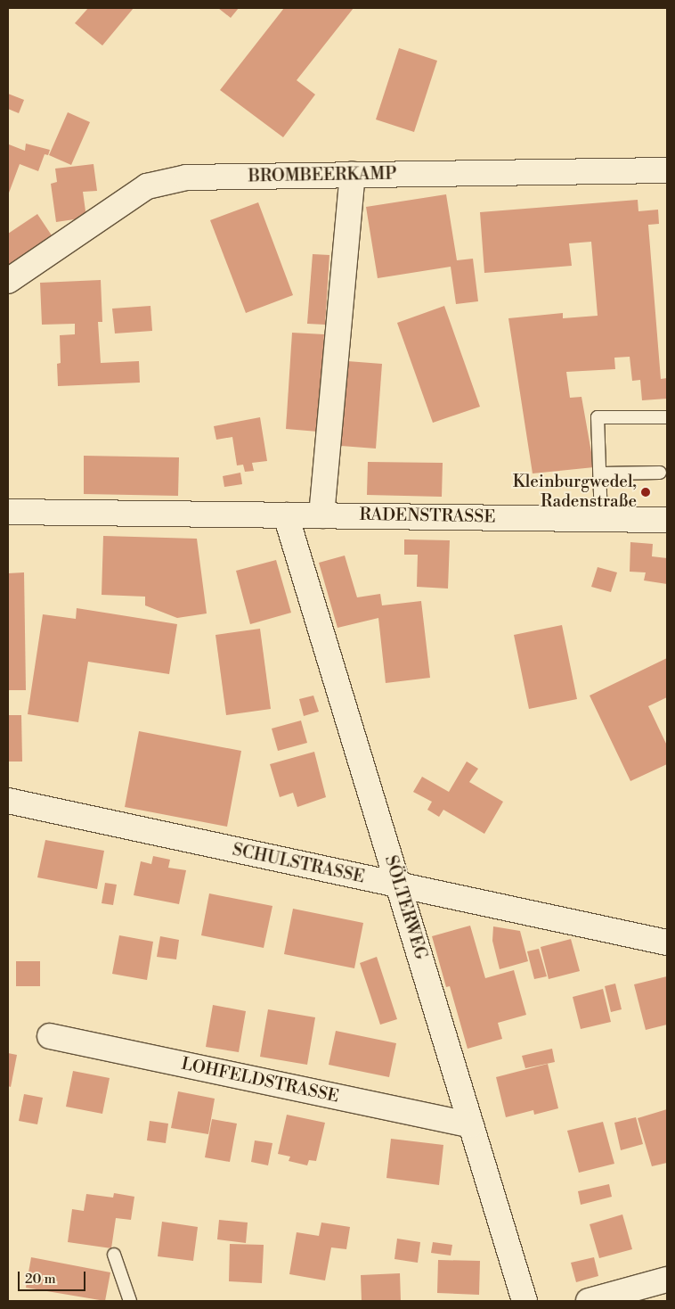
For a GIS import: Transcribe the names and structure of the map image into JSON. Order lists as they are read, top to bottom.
{
  "streets": {
    "street": [
      "BROMBEERKAMP",
      "RADENSTRASSE",
      "SCHULSTRASSE",
      "SÖLTERWEG",
      "LOHFELDSTRASSE"
    ]
  },
  "crossings": [
    ["RADENSTRASSE", "SÖLTERWEG"],
    ["SCHULSTRASSE", "SÖLTERWEG"],
    ["SÖLTERWEG", "LOHFELDSTRASSE"]
  ],
  "places": ["Kleinburgwedel, Radenstraße"],
  "scale_bar": "20 m"
}
